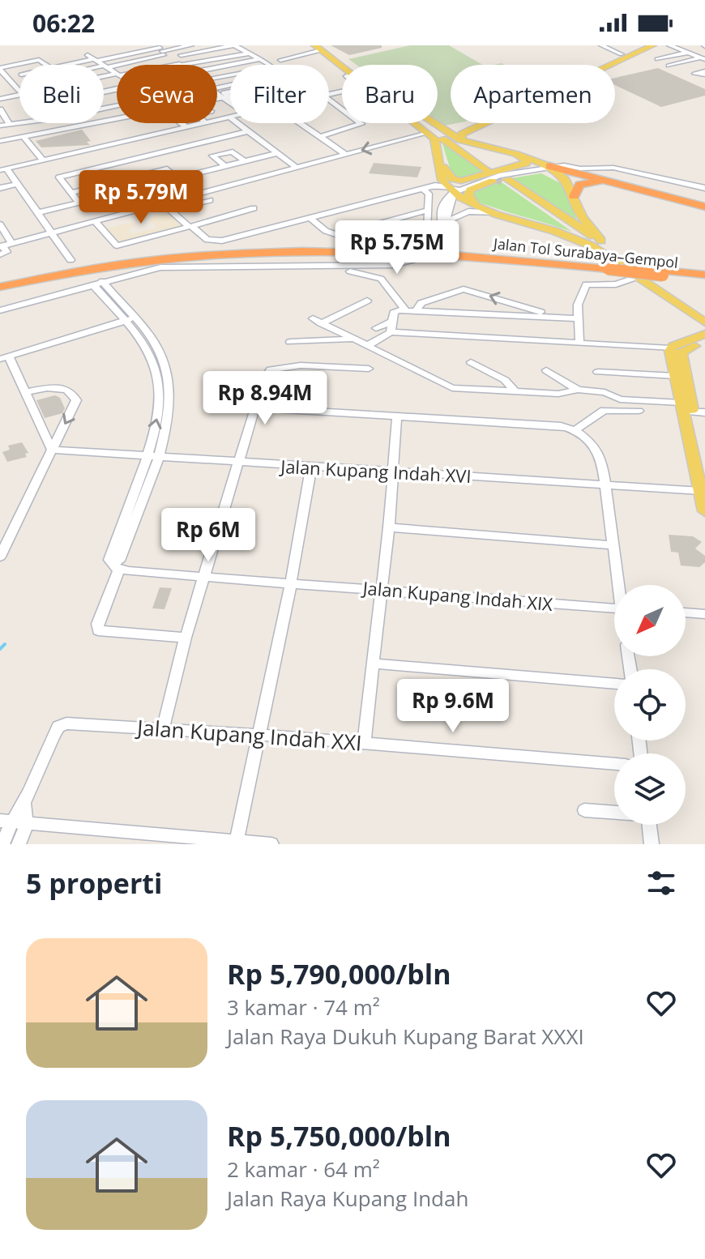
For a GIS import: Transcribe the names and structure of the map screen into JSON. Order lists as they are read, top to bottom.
{
  "streets": {
    "highway": ["Jalan Tol Surabaya–Gempol"],
    "street": ["Jalan Kupang Indah XVI", "Jalan Kupang Indah XIX", "Jalan Kupang Indah XXI"]
  },
  "north": "bottom left",
  "page": {
    "status": "06:22",
    "chip": [
      "Beli",
      "Sewa",
      "Filter",
      "Baru",
      "Apartemen"
    ],
    "price": [
      "Rp 5.79M",
      "Rp 5.75M",
      "Rp 8.94M",
      "Rp 6M",
      "Rp 9.6M"
    ],
    "heading": "5 properti",
    "list": [
      {
        "name": "Rp 5,790,000/bln",
        "note": "3 kamar · 74 m² · Jalan Raya Dukuh Kupang Barat XXXI"
      },
      {
        "name": "Rp 5,750,000/bln",
        "note": "2 kamar · 64 m² · Jalan Raya Kupang Indah"
      }
    ]
  }
}
